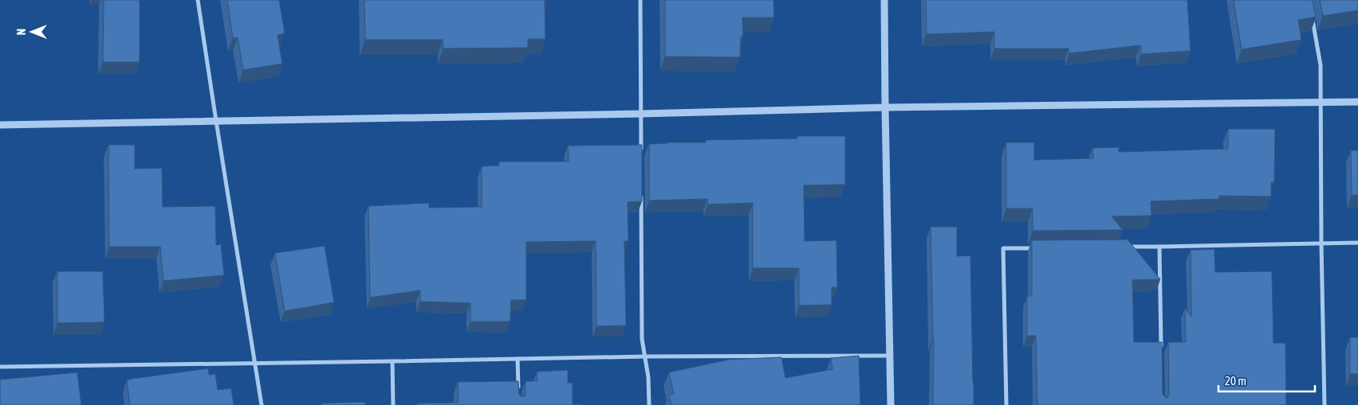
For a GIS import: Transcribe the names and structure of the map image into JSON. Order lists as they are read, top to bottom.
{
  "scale_bar": "20 m",
  "north": "left"
}
